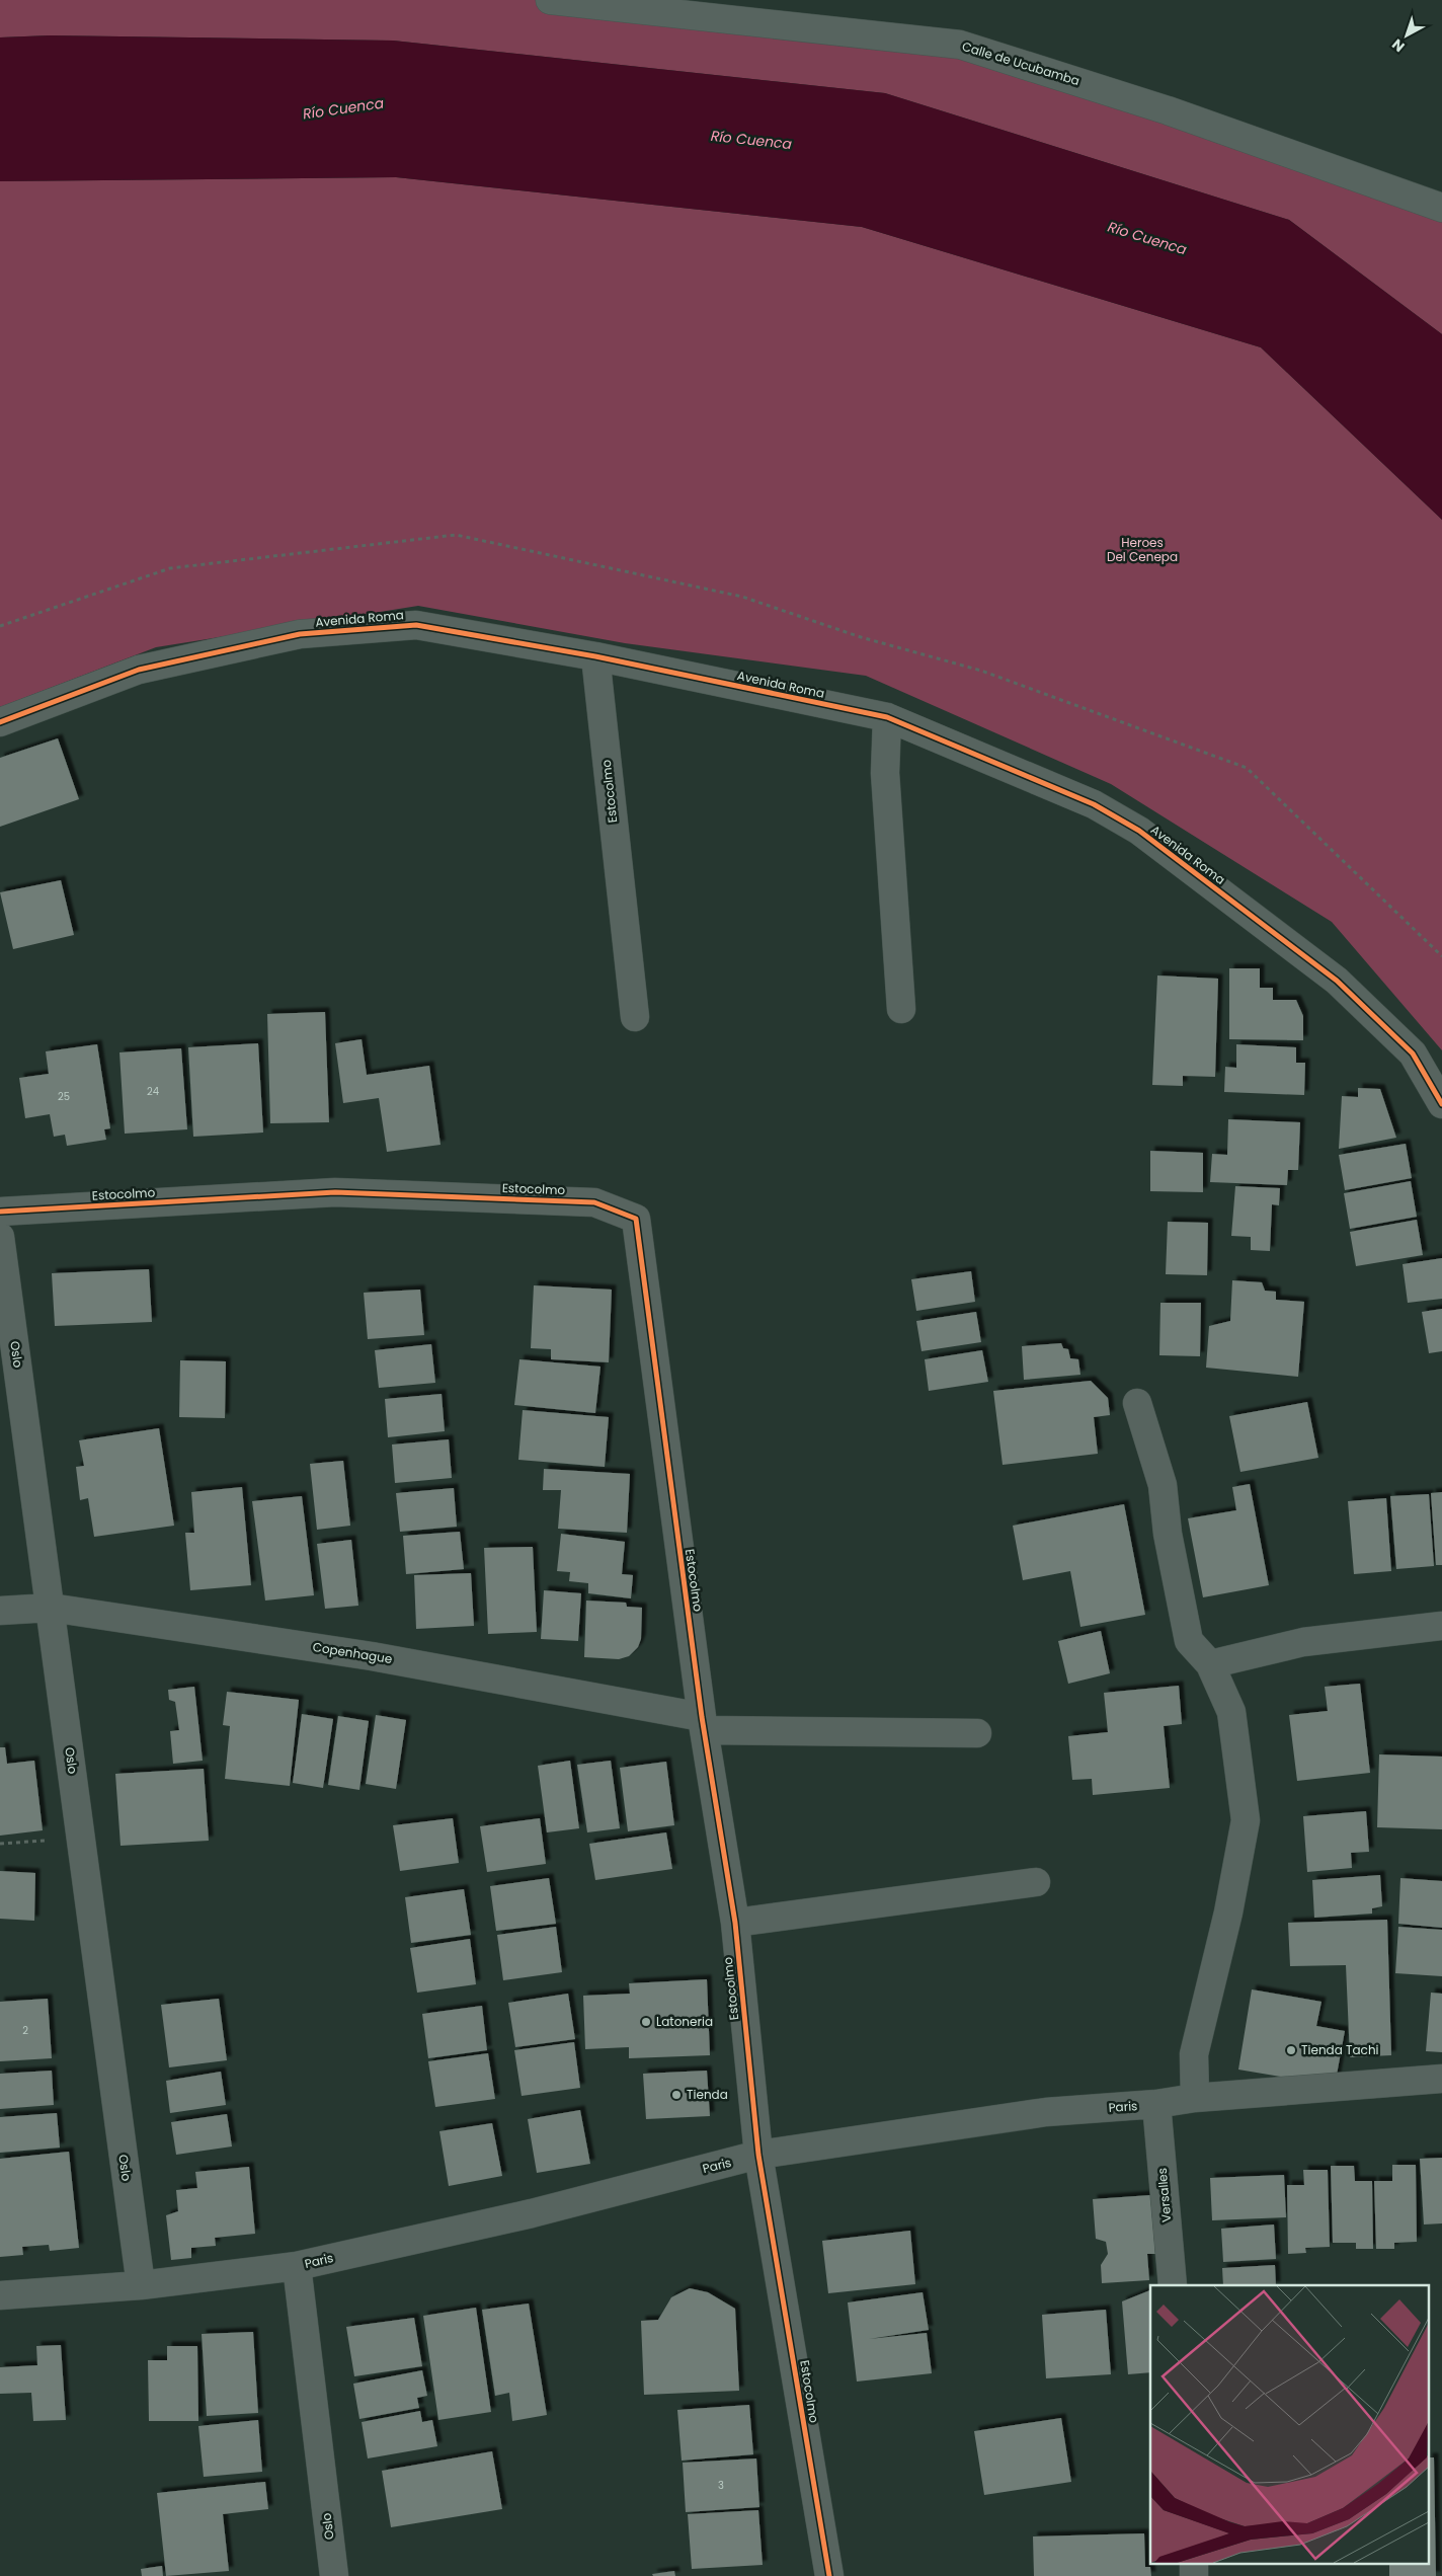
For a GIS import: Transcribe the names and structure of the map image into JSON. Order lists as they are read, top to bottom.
{
  "streets": {
    "street": [
      "Calle de Ucubamba",
      "Avenida Roma",
      "Estocolmo",
      "Oslo",
      "Copenhague",
      "Paris",
      "Versalles"
    ]
  },
  "crossings": [
    ["Avenida Roma", "Estocolmo"],
    ["Estocolmo", "Copenhague"],
    ["Estocolmo", "Paris"],
    ["Oslo", "Copenhague"],
    ["Oslo", "Paris"],
    ["Paris", "Versalles"]
  ],
  "water": ["Río Cuenca"],
  "parks": ["Heroes Del Cenepa"],
  "places": ["Latoneria", "Tienda Tachi", "Tienda"],
  "house_numbers": [
    "24",
    "25",
    "2",
    "3"
  ],
  "north": "bottom left"
}
